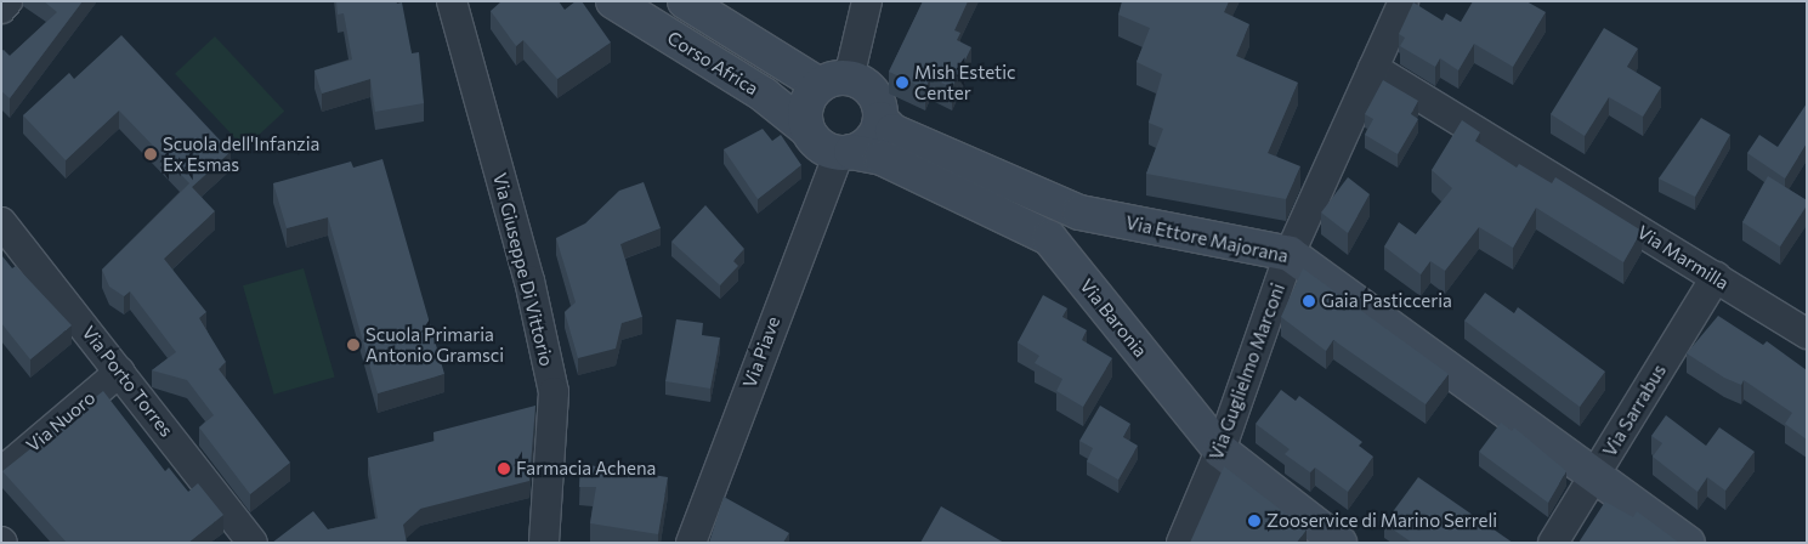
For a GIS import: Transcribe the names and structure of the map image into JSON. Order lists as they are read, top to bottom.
{
  "streets": {
    "street": [
      "Corso Africa",
      "Via Ettore Majorana",
      "Via Marmilla",
      "Via Giuseppe Di Vittorio",
      "Via Baronia",
      "Via Piave",
      "Via Guglielmo Marconi",
      "Via Porto Torres",
      "Via Sarrabus",
      "Via Nuoro"
    ]
  },
  "crossings": [
    ["Corso Africa", "Via Ettore Majorana"],
    ["Corso Africa", "Via Baronia"],
    ["Corso Africa", "Via Piave"],
    ["Via Ettore Majorana", "Via Baronia"],
    ["Via Ettore Majorana", "Via Piave"],
    ["Via Ettore Majorana", "Via Guglielmo Marconi"],
    ["Via Ettore Majorana", "Via Sarrabus"],
    ["Via Marmilla", "Via Guglielmo Marconi"],
    ["Via Marmilla", "Via Sarrabus"],
    ["Via Baronia", "Via Piave"],
    ["Via Baronia", "Via Guglielmo Marconi"],
    ["Via Porto Torres", "Via Nuoro"]
  ],
  "places": [
    "Mish Estetic Center",
    "Scuola dell'Infanzia Ex Esmas",
    "Gaia Pasticceria",
    "Scuola Primaria Antonio Gramsci",
    "Farmacia Achena",
    "Zooservice di Marino Serreli"
  ]
}
